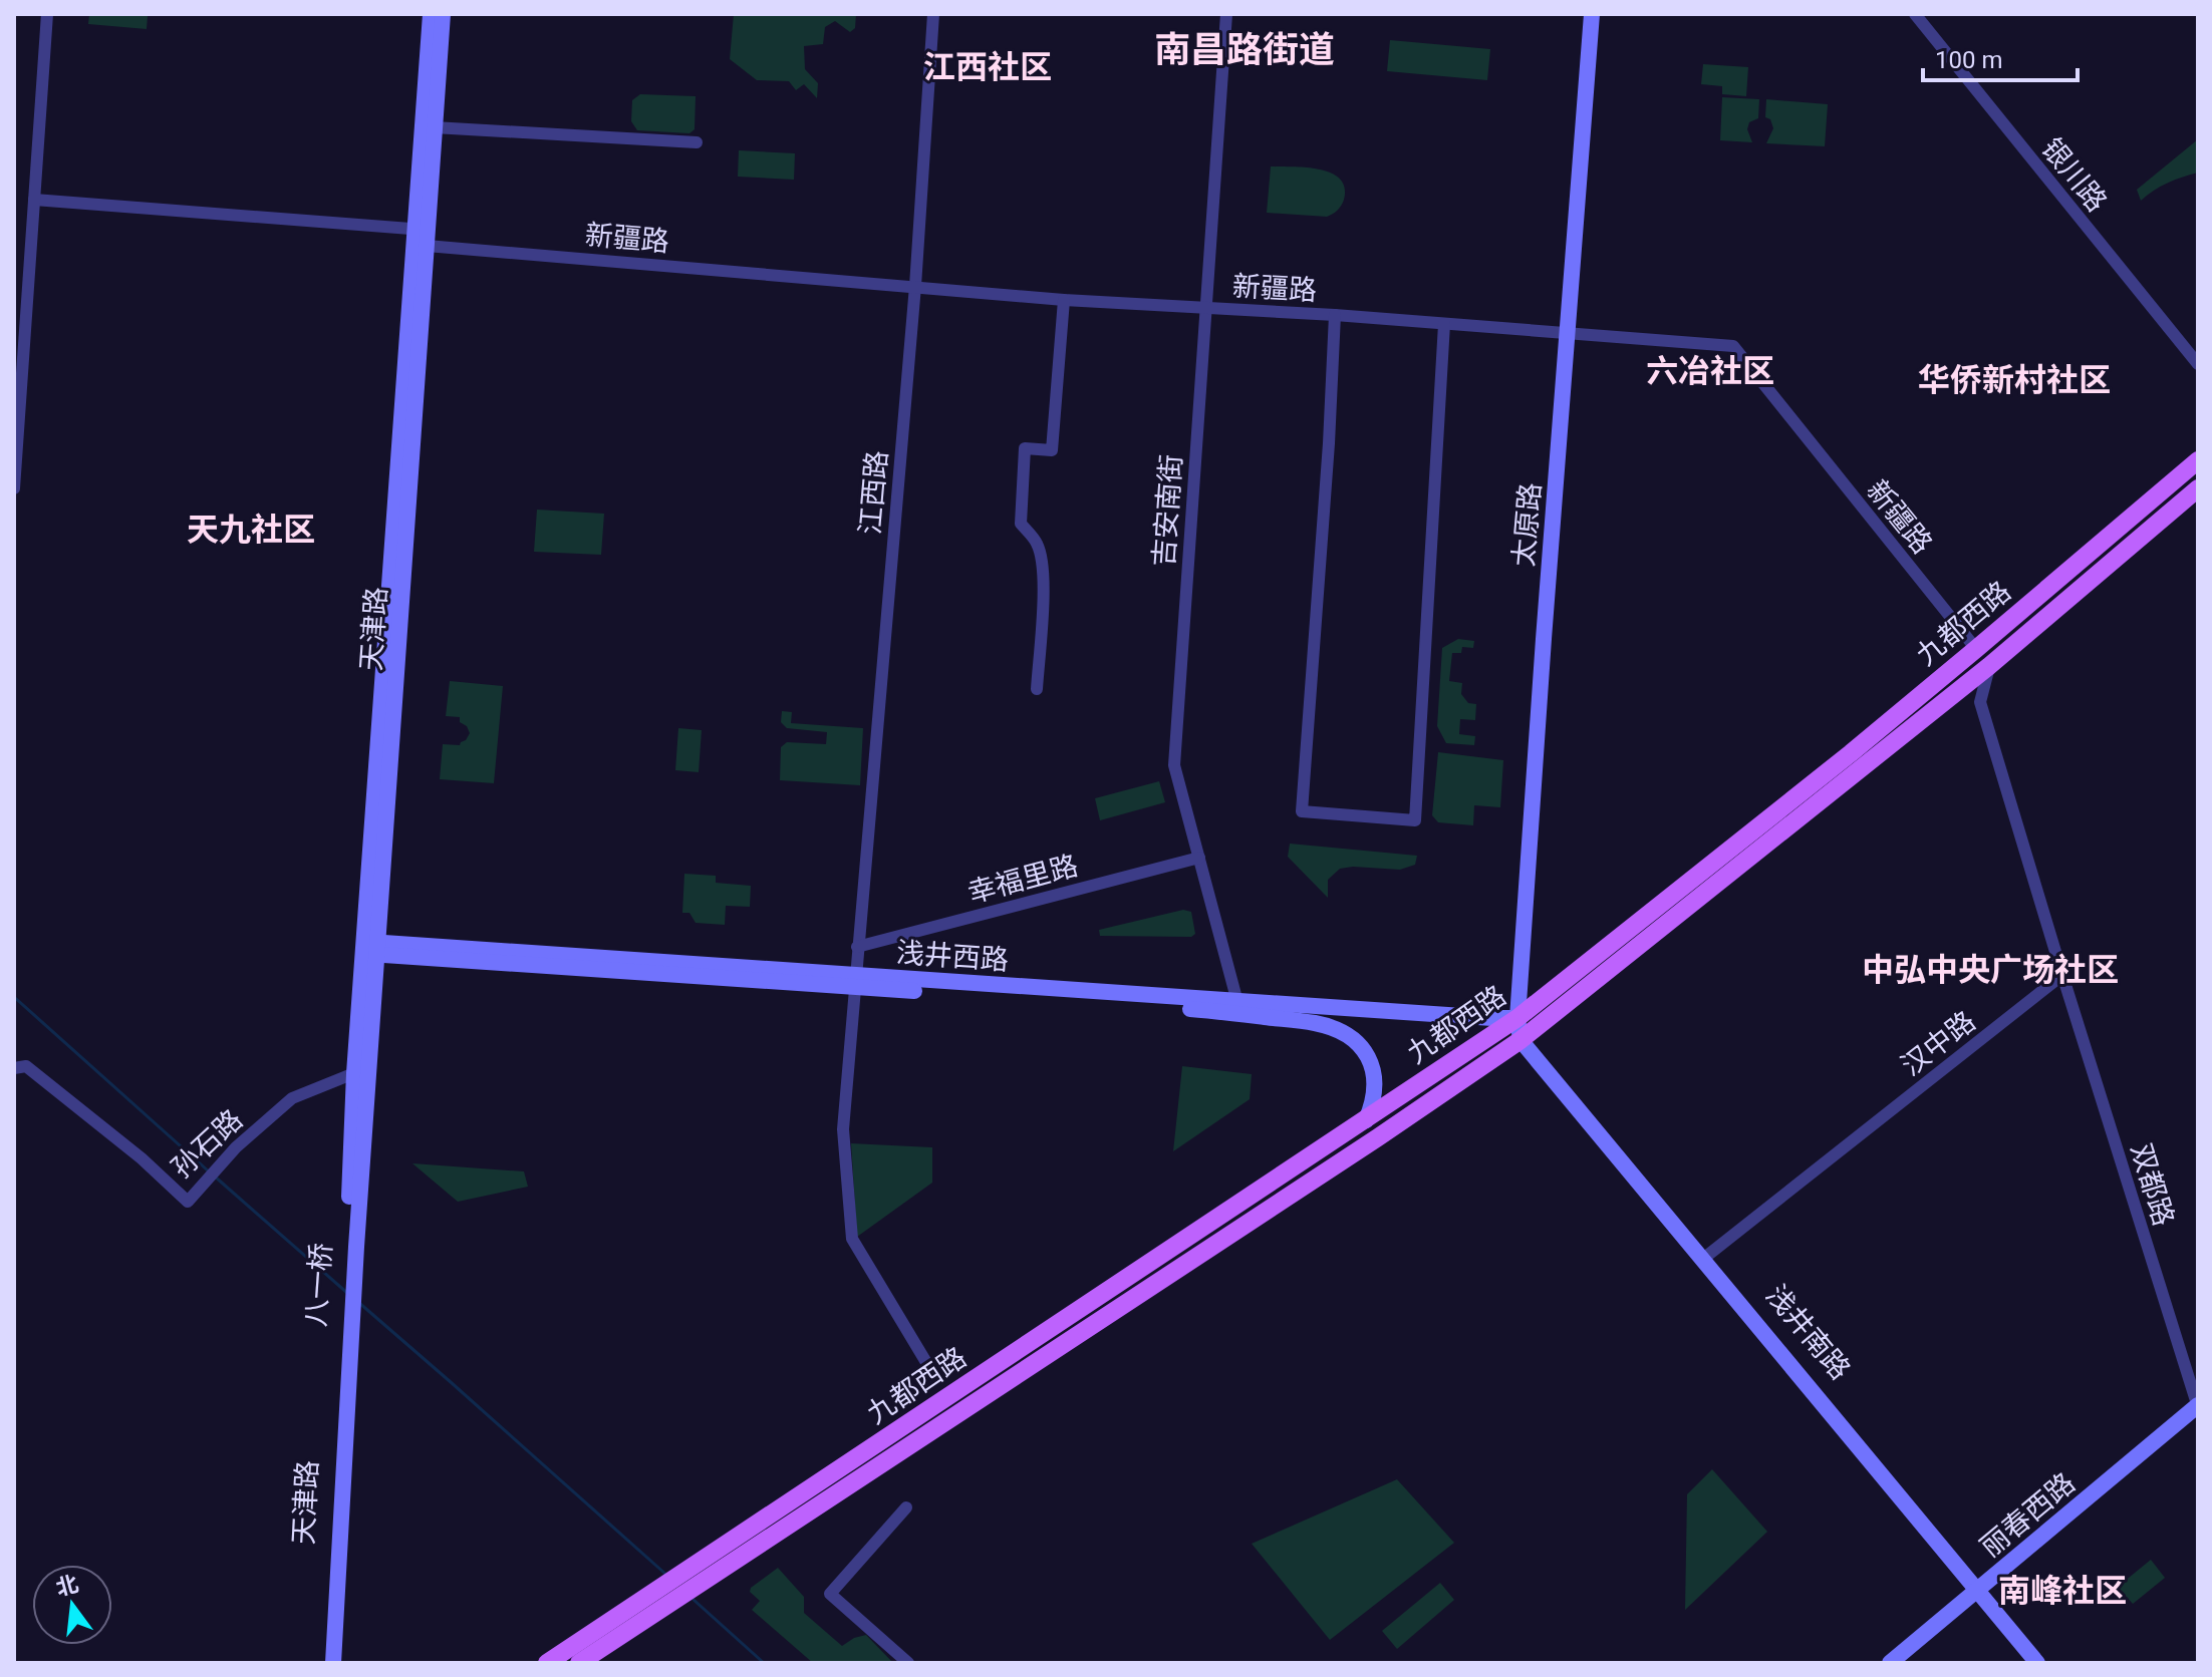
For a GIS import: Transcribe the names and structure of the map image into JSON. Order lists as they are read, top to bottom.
{
  "streets": {
    "main road": [
      "太原路",
      "九都西路",
      "天津路",
      "浅井西路",
      "八一桥",
      "浅井南路",
      "丽春西路"
    ],
    "street": [
      "银川路",
      "新疆路",
      "江西路",
      "吉安南街",
      "幸福里路",
      "汉中路",
      "孙石路",
      "双都路"
    ]
  },
  "crossings": [
    ["新疆路", "江西路"],
    ["新疆路", "吉安南街"],
    ["新疆路", "太原路"],
    ["新疆路", "九都西路"],
    ["新疆路", "天津路"],
    ["江西路", "幸福里路"],
    ["江西路", "浅井西路"],
    ["吉安南街", "幸福里路"],
    ["吉安南街", "浅井西路"],
    ["太原路", "九都西路"],
    ["太原路", "浅井西路"],
    ["太原路", "浅井南路"],
    ["九都西路", "浅井西路"],
    ["九都西路", "浅井南路"],
    ["天津路", "浅井西路"],
    ["天津路", "孙石路"],
    ["天津路", "八一桥"],
    ["汉中路", "双都路"],
    ["汉中路", "浅井南路"],
    ["双都路", "丽春西路"],
    ["浅井南路", "丽春西路"]
  ],
  "districts": [
    "南昌路街道",
    "江西社区",
    "六冶社区",
    "华侨新村社区",
    "天九社区",
    "中弘中央广场社区",
    "南峰社区"
  ],
  "scale_bar": "100 m",
  "north": "top"
}
